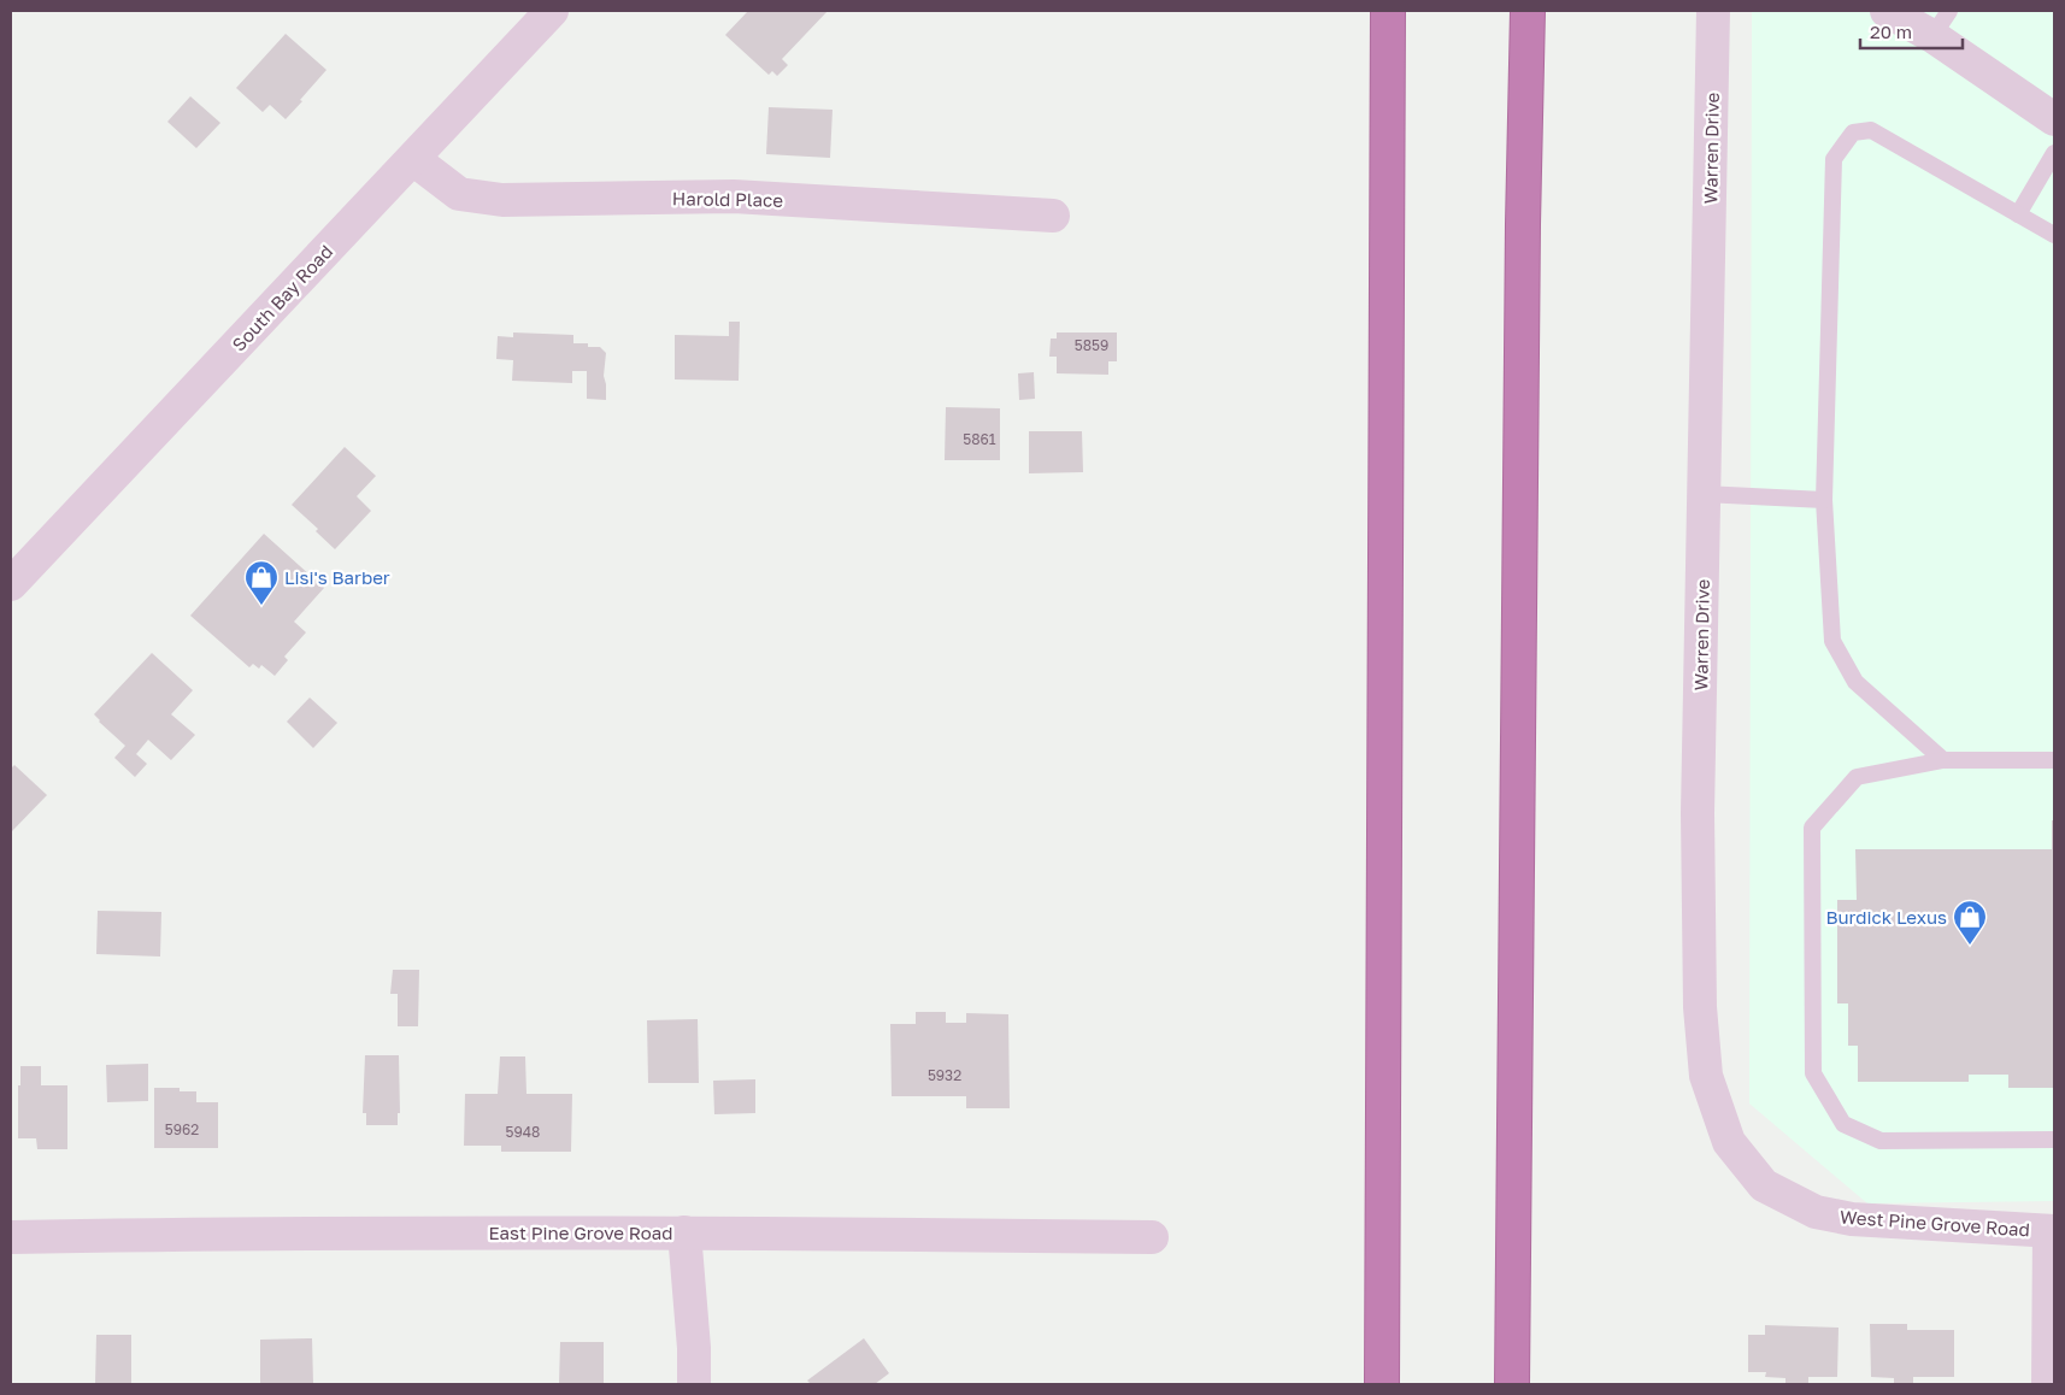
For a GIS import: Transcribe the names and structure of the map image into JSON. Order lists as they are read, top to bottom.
{
  "streets": {
    "street": [
      "Warren Drive",
      "Harold Place",
      "South Bay Road",
      "West Pine Grove Road",
      "East Pine Grove Road"
    ]
  },
  "crossings": [
    ["Warren Drive", "West Pine Grove Road"],
    ["Harold Place", "South Bay Road"]
  ],
  "places": {
    "shop": ["Lisi's Barber", "Burdick Lexus"]
  },
  "house_numbers": [
    "5859",
    "5861",
    "5932",
    "5962",
    "5948"
  ],
  "scale_bar": "20 m"
}
